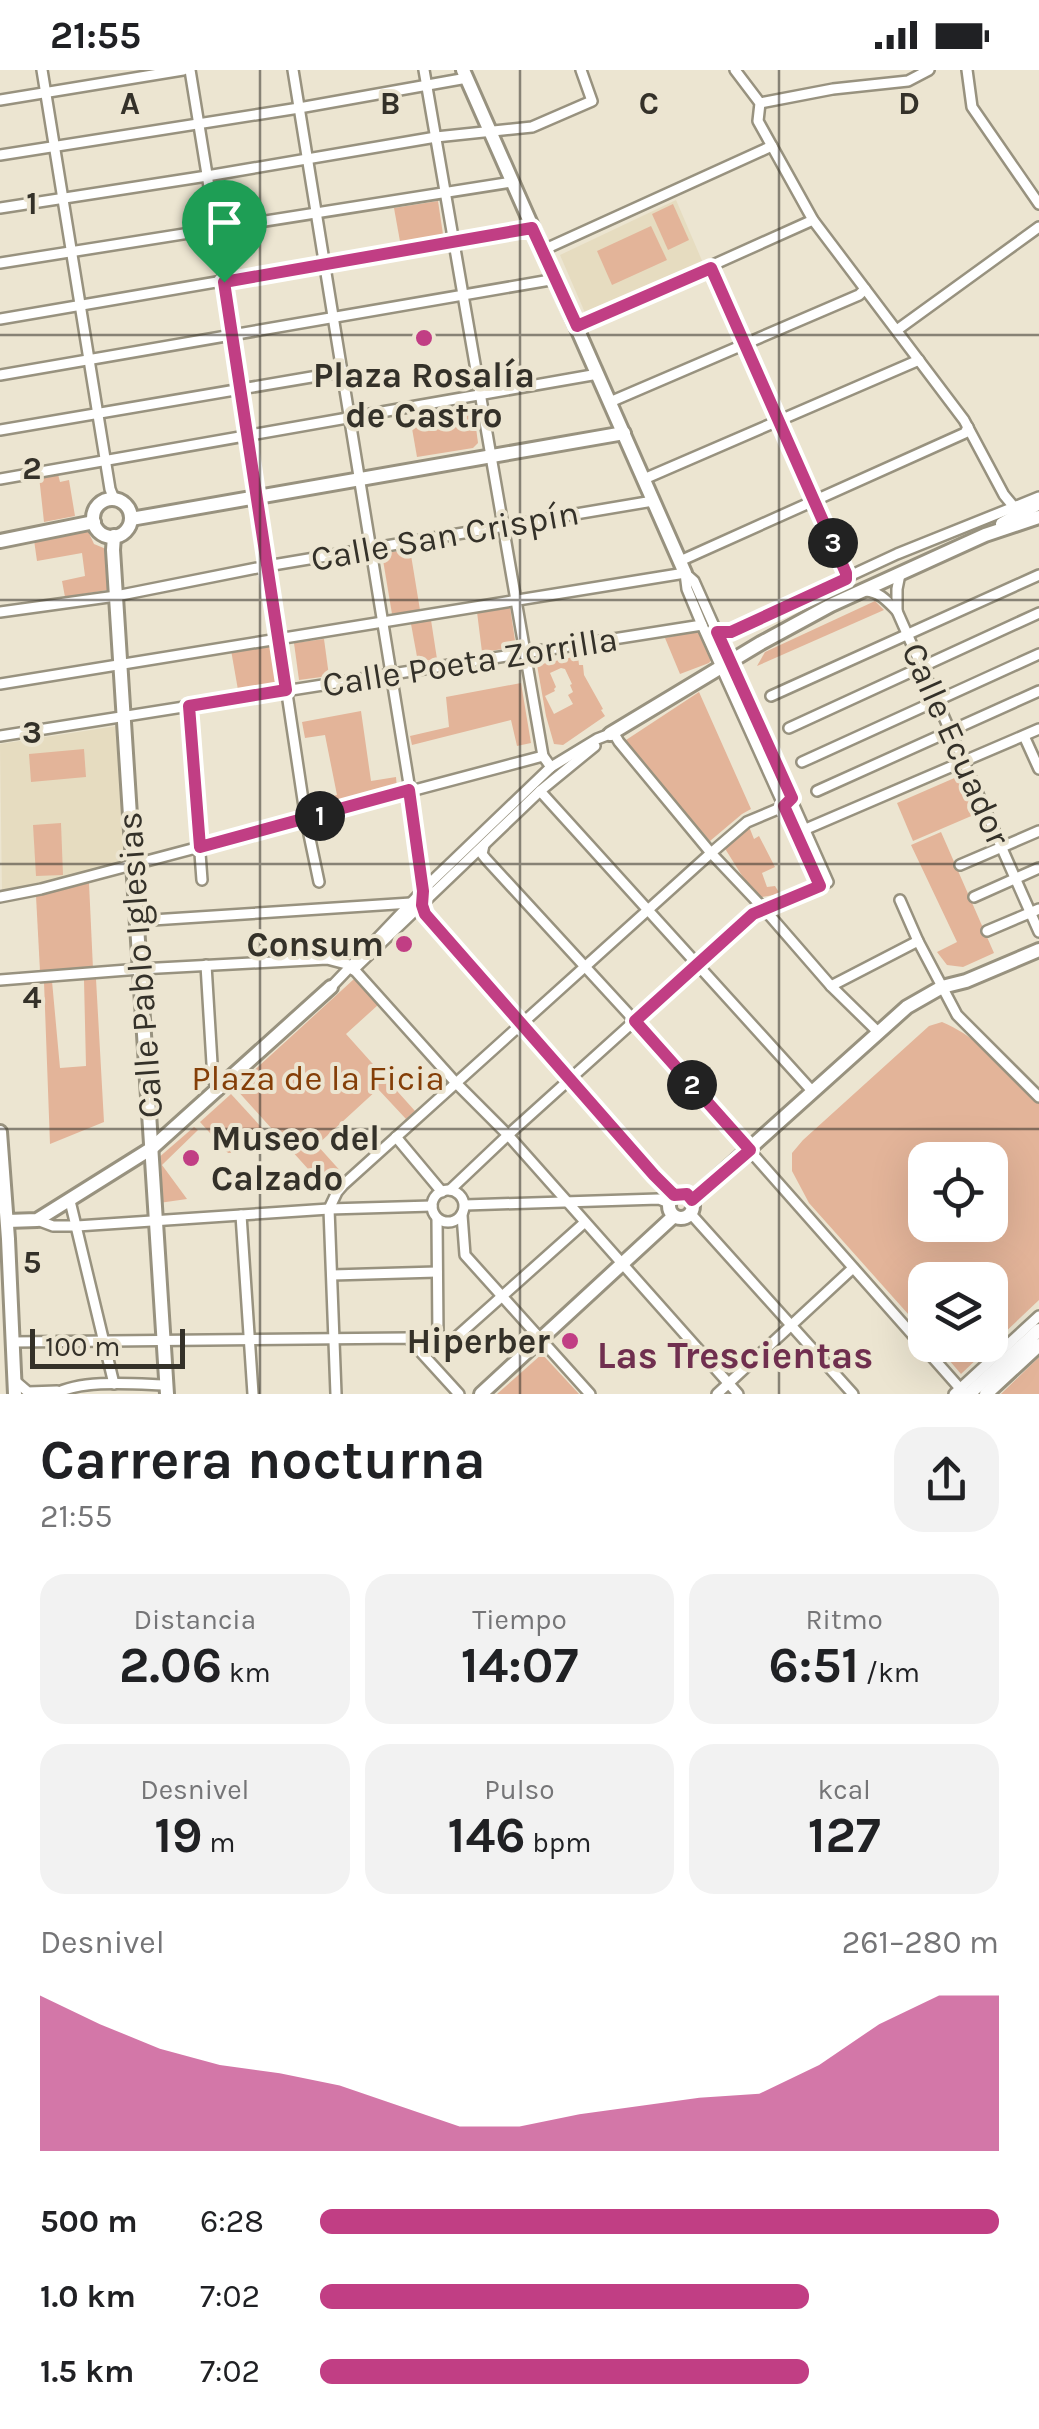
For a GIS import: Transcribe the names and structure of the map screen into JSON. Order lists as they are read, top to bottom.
{
  "streets": {
    "street": [
      "Calle San Crispín",
      "Calle Poeta Zorrilla",
      "Calle Ecuador",
      "Calle Pablo Iglesias"
    ]
  },
  "crossings": [
    ["Calle San Crispín", "Calle Pablo Iglesias"],
    ["Calle Poeta Zorrilla", "Calle Pablo Iglesias"]
  ],
  "districts": ["Las Trescientas"],
  "parks": ["Plaza de la Ficia"],
  "places": [
    "Plaza Rosalía de Castro",
    "Consum",
    "Museo del Calzado",
    "Hiperber"
  ],
  "scale_bar": "100 m",
  "page": {
    "status": "21:55",
    "pins": ["3", "1", "2"],
    "scale": "100 m",
    "heading": ["Carrera nocturna", "21:55"],
    "stats": [
      ["Distancia", "2.06 km"],
      ["Tiempo", "14:07"],
      ["Ritmo", "6:51 /km"],
      ["Desnivel", "19 m"],
      ["Pulso", "146 bpm"],
      ["kcal", "127"]
    ],
    "chart": ["Desnivel", "261–280 m"],
    "list": [
      {
        "name": "500 m",
        "note": "6:28"
      },
      {
        "name": "1.0 km",
        "note": "7:02"
      },
      {
        "name": "1.5 km",
        "note": "7:02"
      }
    ]
  },
  "grid": {
    "columns": [
      "A",
      "B",
      "C",
      "D"
    ],
    "rows": [
      "1",
      "2",
      "3",
      "4",
      "5"
    ]
  }
}
